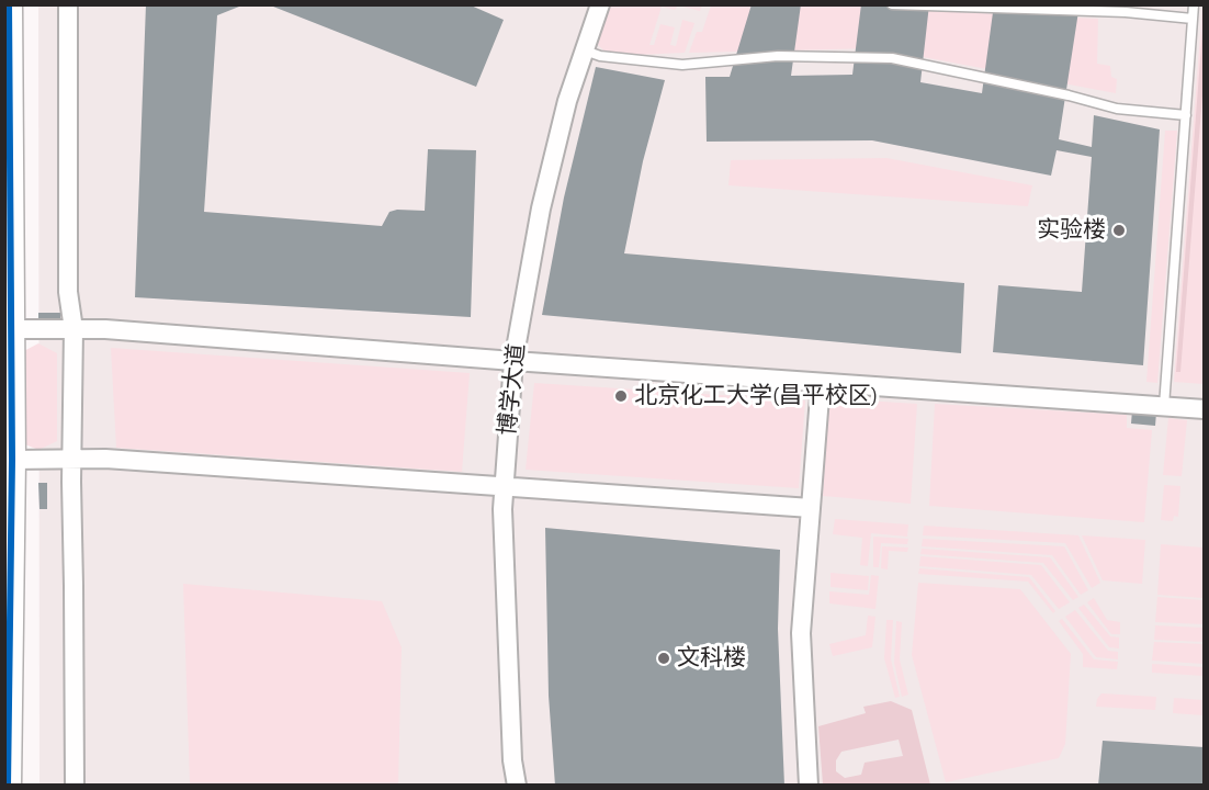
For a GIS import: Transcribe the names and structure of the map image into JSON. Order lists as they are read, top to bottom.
{
  "streets": {
    "street": ["博学大道"]
  },
  "places": ["实验楼", "北京化工大学(昌平校区)", "文科楼"]
}
